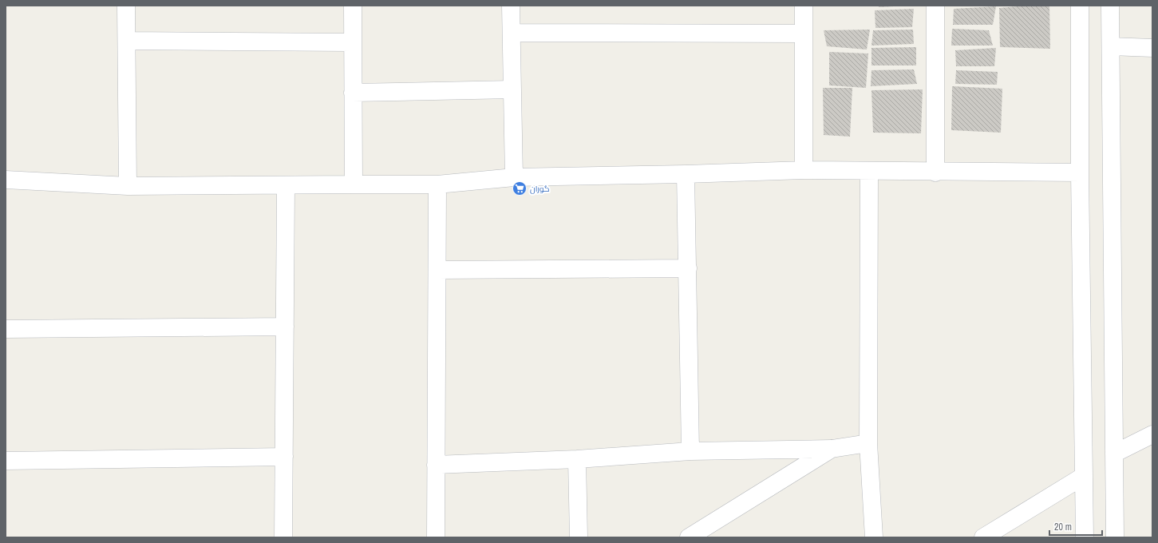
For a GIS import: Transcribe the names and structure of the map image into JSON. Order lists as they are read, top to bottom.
{
  "places": {
    "supermarket": ["گوران"]
  },
  "scale_bar": "20 m"
}
